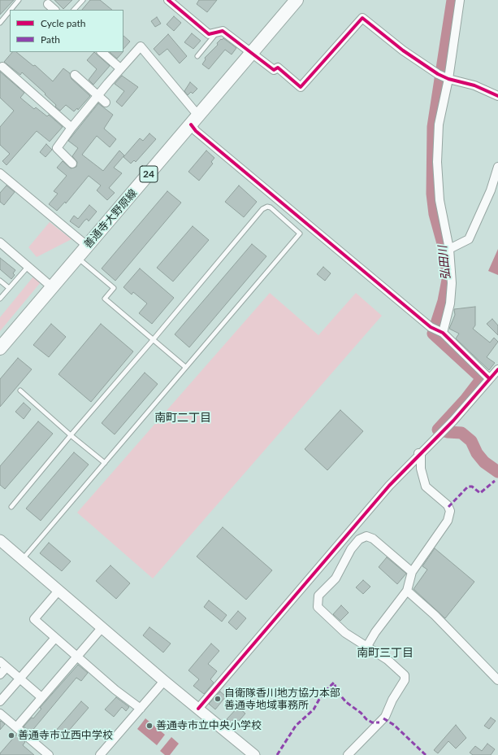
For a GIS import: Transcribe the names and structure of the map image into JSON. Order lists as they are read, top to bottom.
{
  "streets": {
    "main road": ["24", "善通寺大野原線"]
  },
  "districts": ["南町二丁目", "南町三丁目"],
  "water": ["弘田川"],
  "places": ["自衛隊香川地方協力本部 善通寺地域事務所", "善通寺市立中央小学校", "善通寺市立西中学校"],
  "legend": ["Cycle path", "Path"]
}
